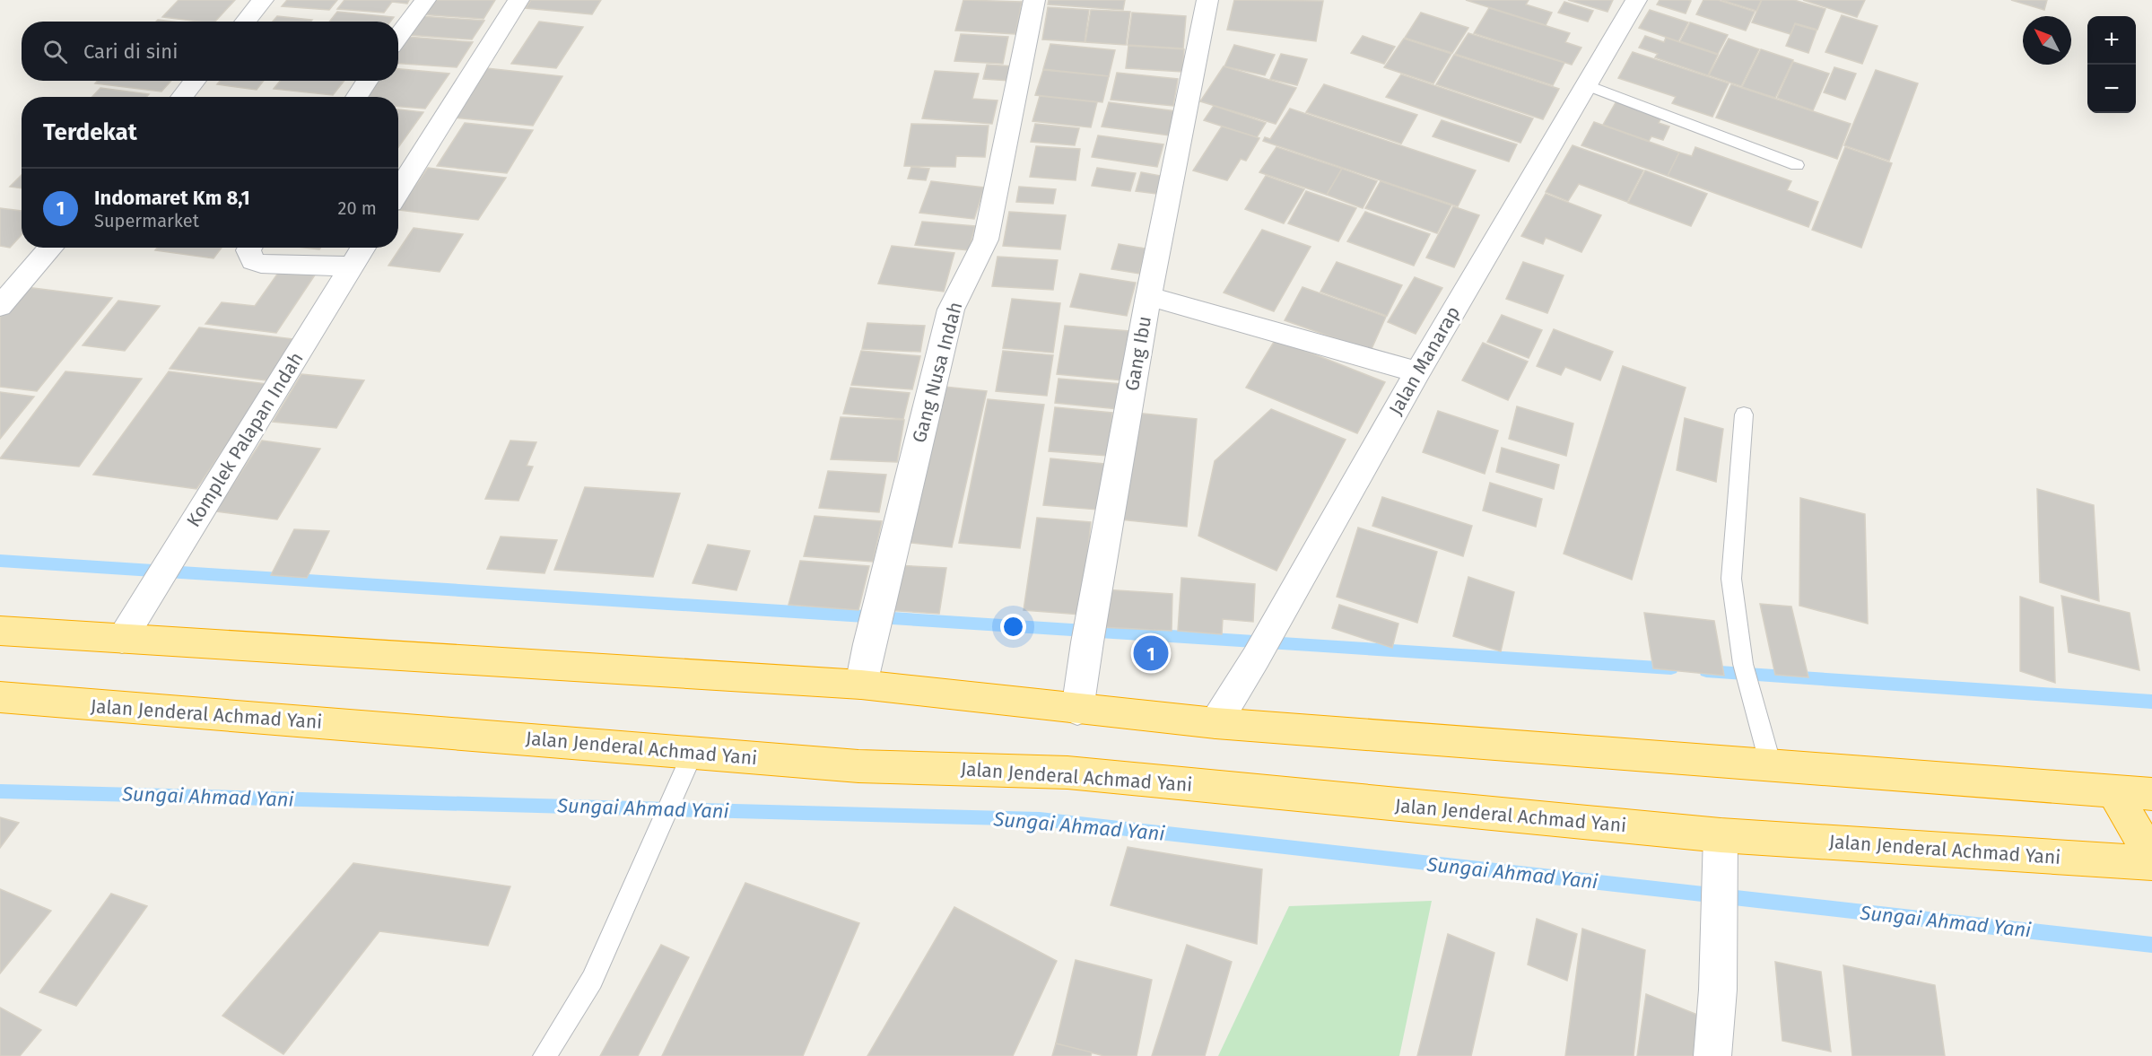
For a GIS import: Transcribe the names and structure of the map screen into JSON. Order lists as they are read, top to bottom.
{
  "streets": {
    "highway": ["Jalan Jenderal Achmad Yani"],
    "street": [
      "Gang Ibu",
      "Jalan Manarap",
      "Gang Nusa Indah",
      "Komplek Palapan Indah"
    ]
  },
  "water": ["Sungai Ahmad Yani"],
  "north": "top left",
  "page": {
    "map_buttons": ["+", "−"],
    "search": "Cari di sini",
    "heading": "Terdekat",
    "list": [
      {
        "mark": "1",
        "name": "Indomaret Km 8,1",
        "note": "Supermarket",
        "value": "20 m"
      }
    ],
    "pins": "1"
  }
}
